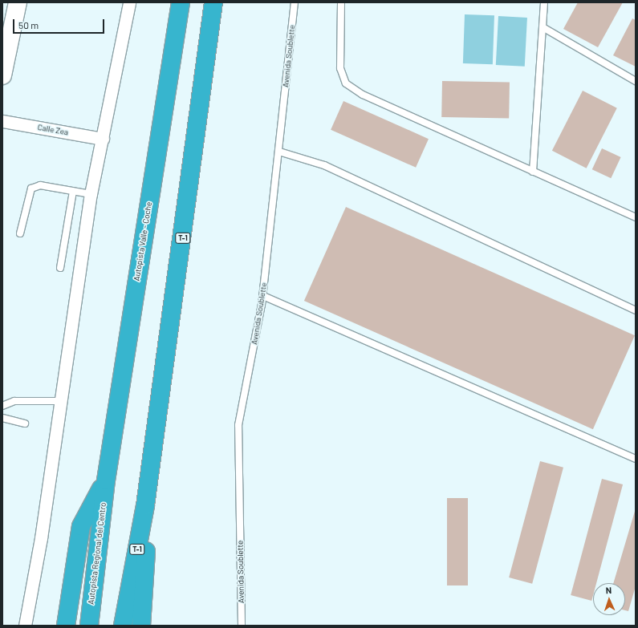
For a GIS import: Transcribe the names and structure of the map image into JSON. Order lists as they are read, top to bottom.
{
  "streets": {
    "highway": ["T-1", "Autopista Valle - Coche", "Autopista Regional del Centro"],
    "street": ["Calle Zea"],
    "lane": ["Avenida Soublette"]
  },
  "crossings": [
    ["Autopista Valle - Coche", "Autopista Regional del Centro"]
  ],
  "scale_bar": "50 m",
  "north": "top"
}
